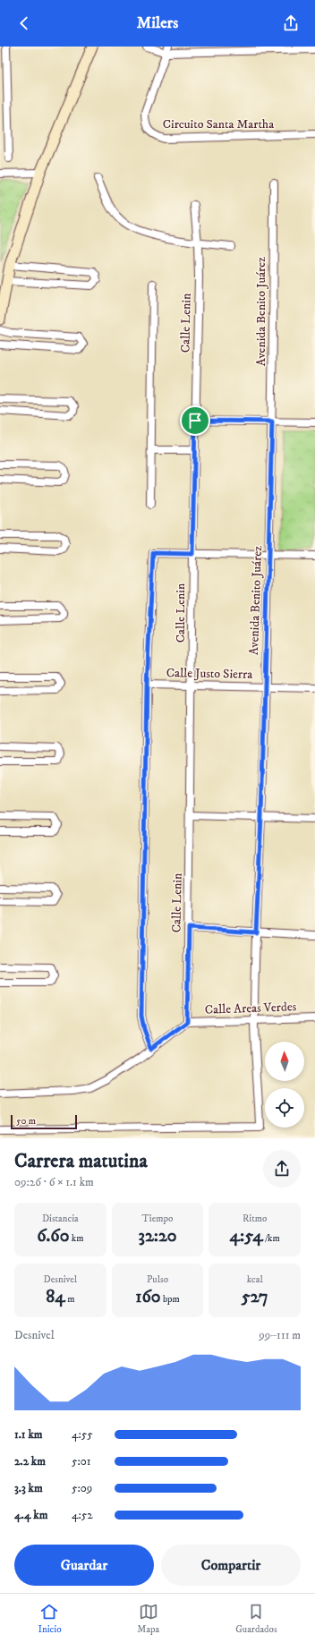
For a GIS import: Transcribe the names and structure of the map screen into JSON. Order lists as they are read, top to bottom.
{
  "streets": {
    "street": [
      "Circuito Santa Martha",
      "Avenida Benito Juárez",
      "Calle Lenin",
      "Calle Justo Sierra",
      "Calle Areas Verdes"
    ]
  },
  "crossings": [
    ["Avenida Benito Juárez", "Calle Justo Sierra"],
    ["Avenida Benito Juárez", "Calle Areas Verdes"],
    ["Calle Lenin", "Calle Justo Sierra"],
    ["Calle Lenin", "Calle Areas Verdes"]
  ],
  "scale_bar": "50 m",
  "north": "top",
  "page": {
    "header": "Milers",
    "scale": "50 m",
    "heading": ["Carrera matutina", "09:26 · 6 × 1.1 km"],
    "stats": [
      ["Distancia", "6.60 km"],
      ["Tiempo", "32:20"],
      ["Ritmo", "4:54 /km"],
      ["Desnivel", "84 m"],
      ["Pulso", "160 bpm"],
      ["kcal", "527"]
    ],
    "chart": ["Desnivel", "99–111 m"],
    "list": [
      {
        "name": "1.1 km",
        "note": "4:55"
      },
      {
        "name": "2.2 km",
        "note": "5:01"
      },
      {
        "name": "3.3 km",
        "note": "5:09"
      },
      {
        "name": "4.4 km",
        "note": "4:52"
      }
    ],
    "buttons": ["Guardar", "Compartir"],
    "tabs": ["Inicio", "Mapa", "Guardados"]
  }
}
